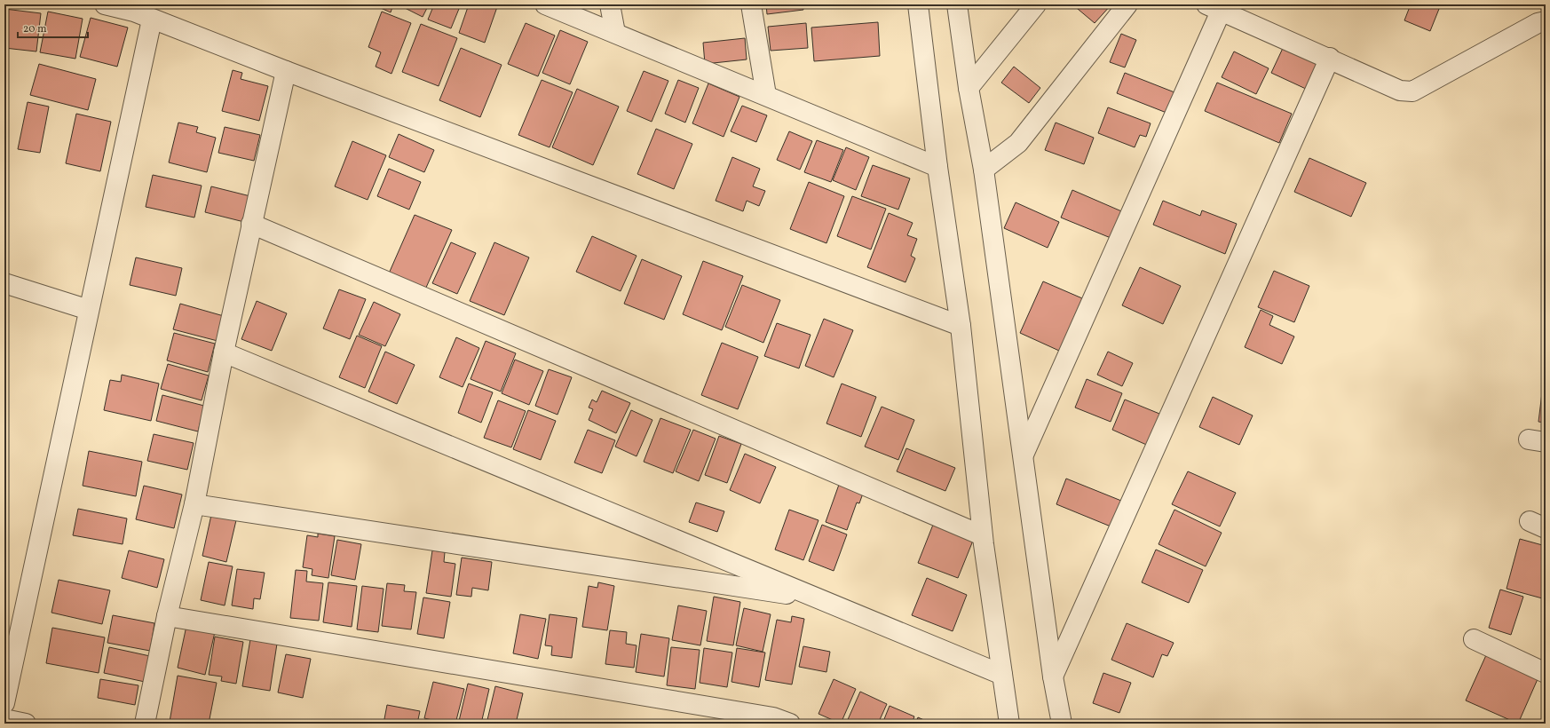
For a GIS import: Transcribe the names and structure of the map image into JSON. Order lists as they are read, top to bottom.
{
  "scale_bar": "20 m"
}
